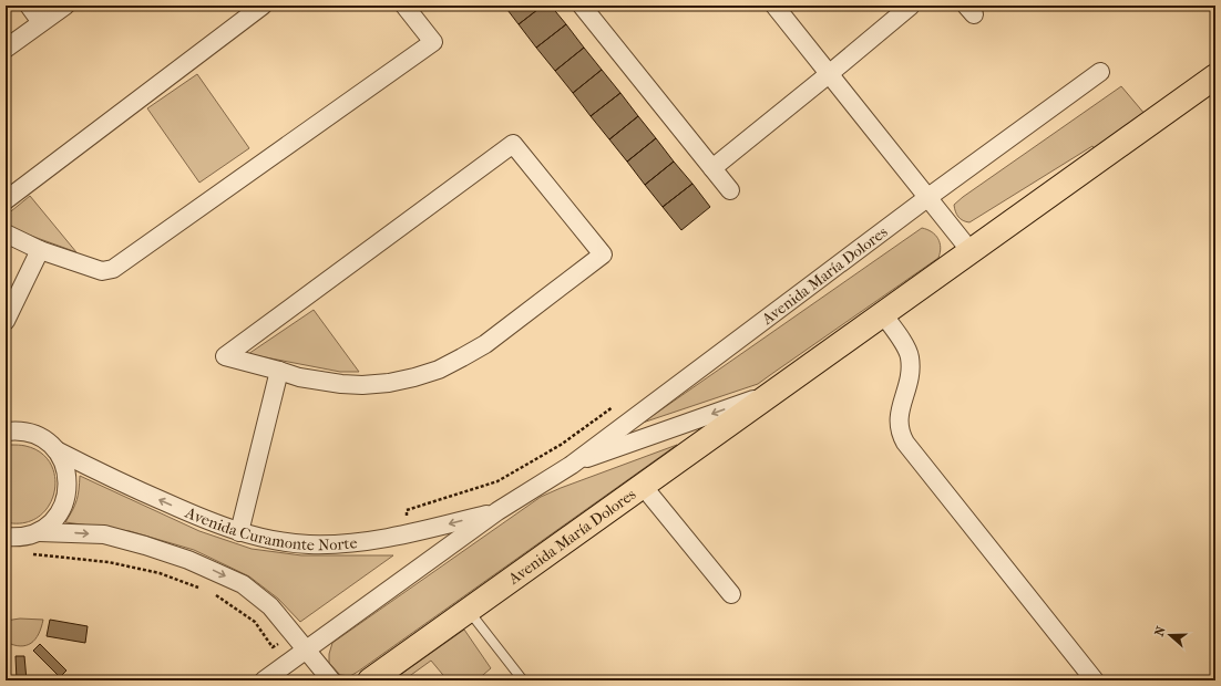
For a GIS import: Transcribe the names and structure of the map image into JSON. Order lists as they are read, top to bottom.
{
  "streets": {
    "main road": ["Avenida María Dolores"],
    "street": ["Avenida Curamonte Norte"]
  },
  "crossings": [
    ["Avenida María Dolores", "Avenida Curamonte Norte"]
  ],
  "north": "left"
}
